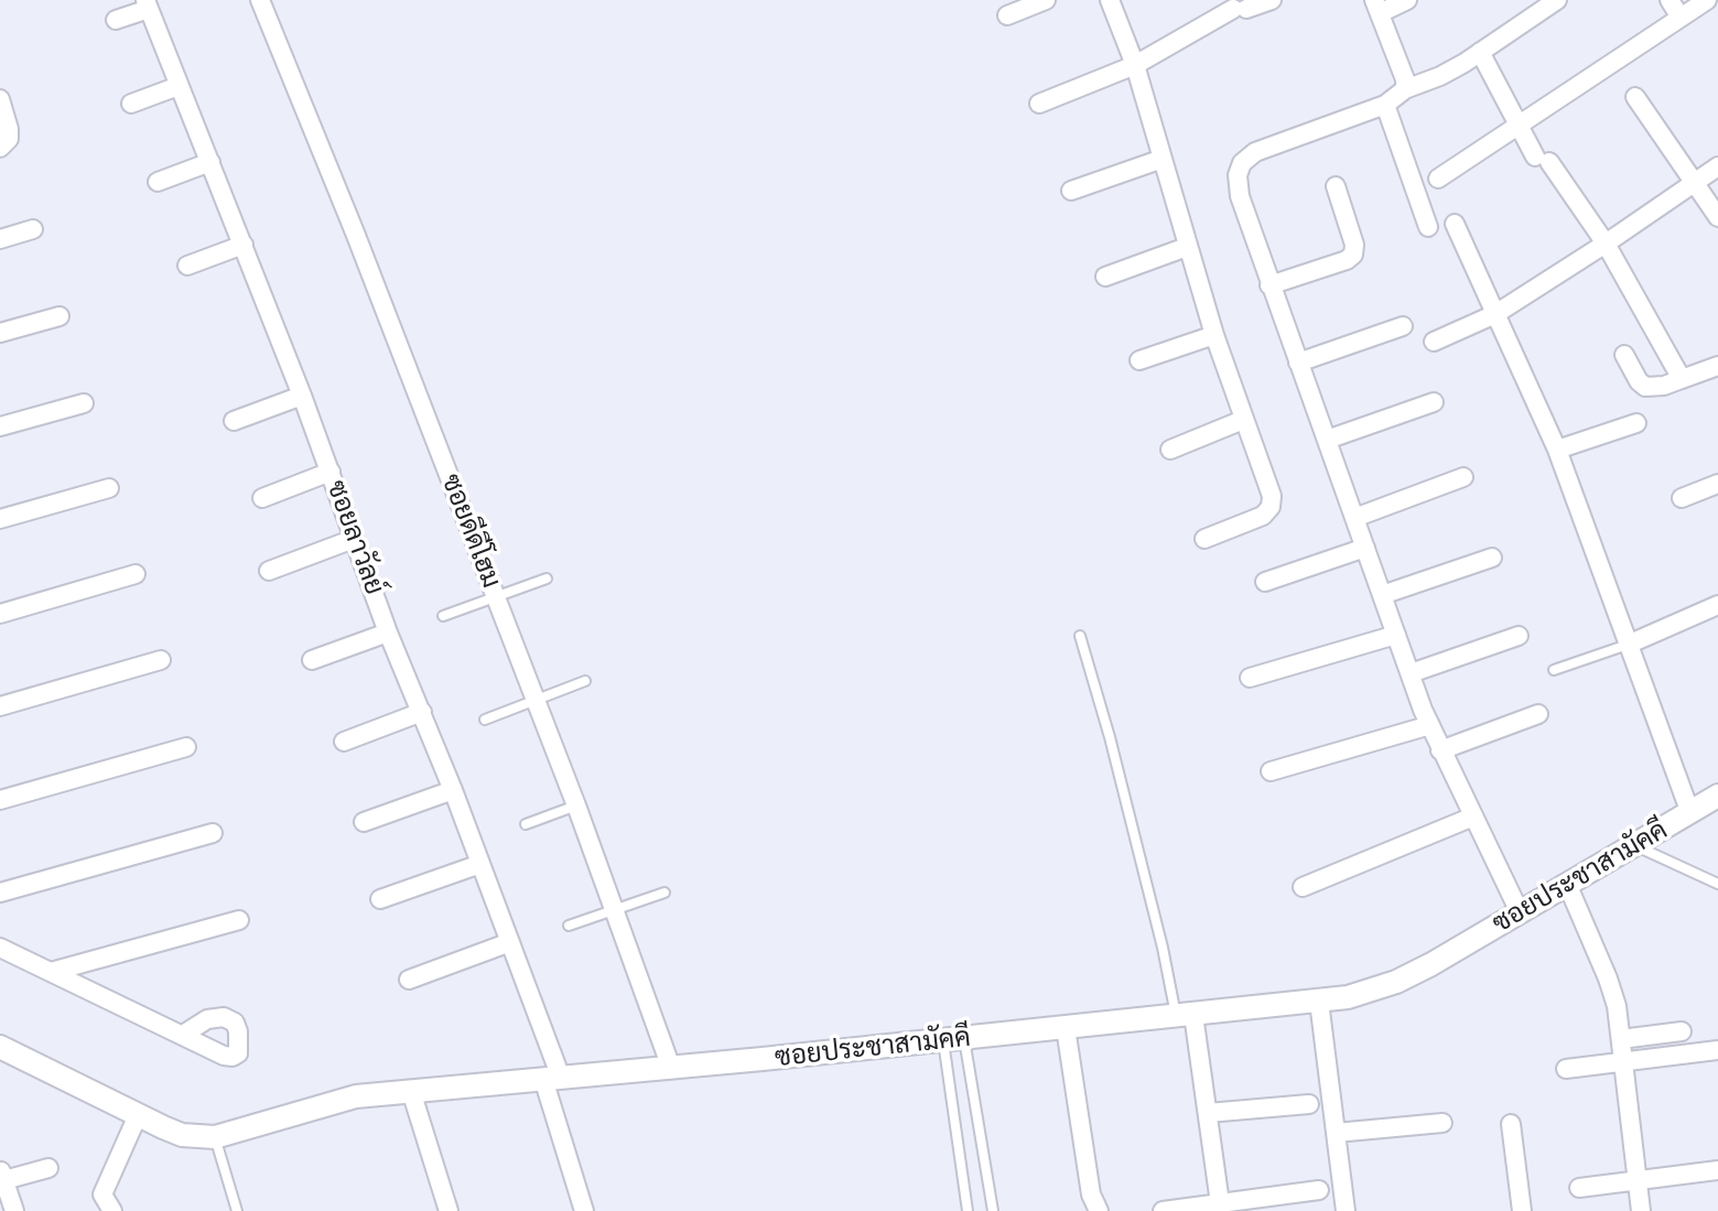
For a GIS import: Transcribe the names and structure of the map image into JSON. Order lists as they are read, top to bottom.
{
  "streets": {
    "street": ["ซอยดีดีโฮม", "ซอยลาวัลย์", "ซอยประชาสามัคคี"]
  },
  "crossings": [
    ["ซอยดีดีโฮม", "ซอยประชาสามัคคี"],
    ["ซอยลาวัลย์", "ซอยประชาสามัคคี"]
  ]
}
